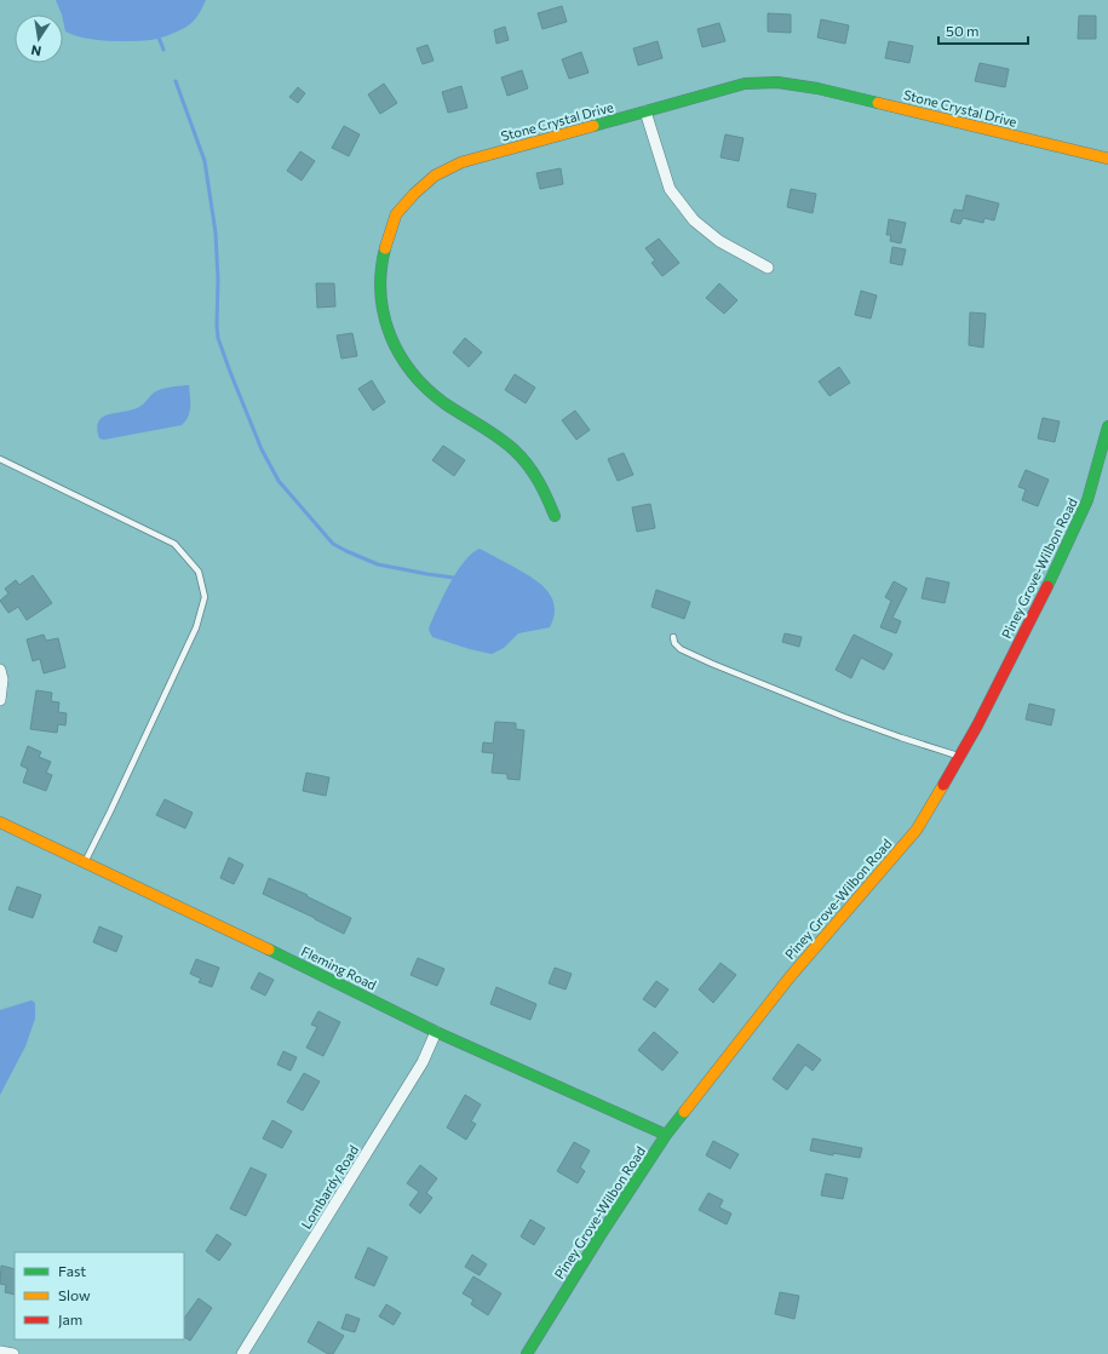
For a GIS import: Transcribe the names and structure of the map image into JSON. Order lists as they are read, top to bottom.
{
  "streets": {
    "street": [
      "Stone Crystal Drive",
      "Piney Grove-Wilbon Road",
      "Fleming Road",
      "Lombardy Road"
    ]
  },
  "crossings": [
    ["Piney Grove-Wilbon Road", "Fleming Road"],
    ["Fleming Road", "Lombardy Road"]
  ],
  "legend": ["Fast", "Slow", "Jam"],
  "scale_bar": "50 m",
  "north": "bottom"
}
